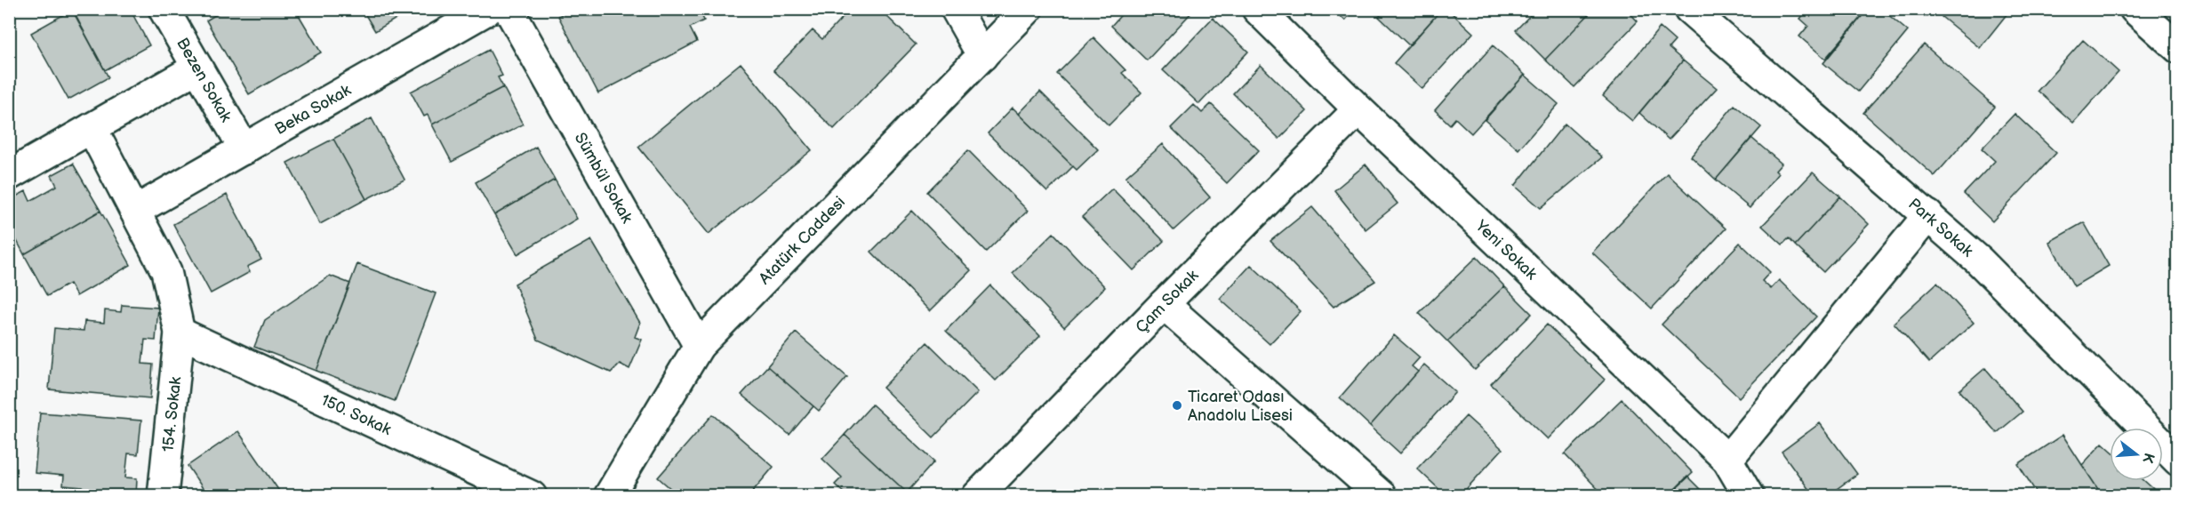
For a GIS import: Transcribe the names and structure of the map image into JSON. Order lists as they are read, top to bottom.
{
  "streets": {
    "street": [
      "Bezen Sokak",
      "Beka Sokak",
      "Sümbül Sokak",
      "Park Sokak",
      "Atatürk Caddesi",
      "Yeni Sokak",
      "Çam Sokak",
      "154. Sokak",
      "150. Sokak"
    ]
  },
  "crossings": [
    ["Bezen Sokak", "Beka Sokak"],
    ["Beka Sokak", "154. Sokak"],
    ["Sümbül Sokak", "Atatürk Caddesi"],
    ["Yeni Sokak", "Çam Sokak"],
    ["154. Sokak", "150. Sokak"]
  ],
  "places": ["Ticaret Odası Anadolu Lisesi"],
  "north": "right"
}
